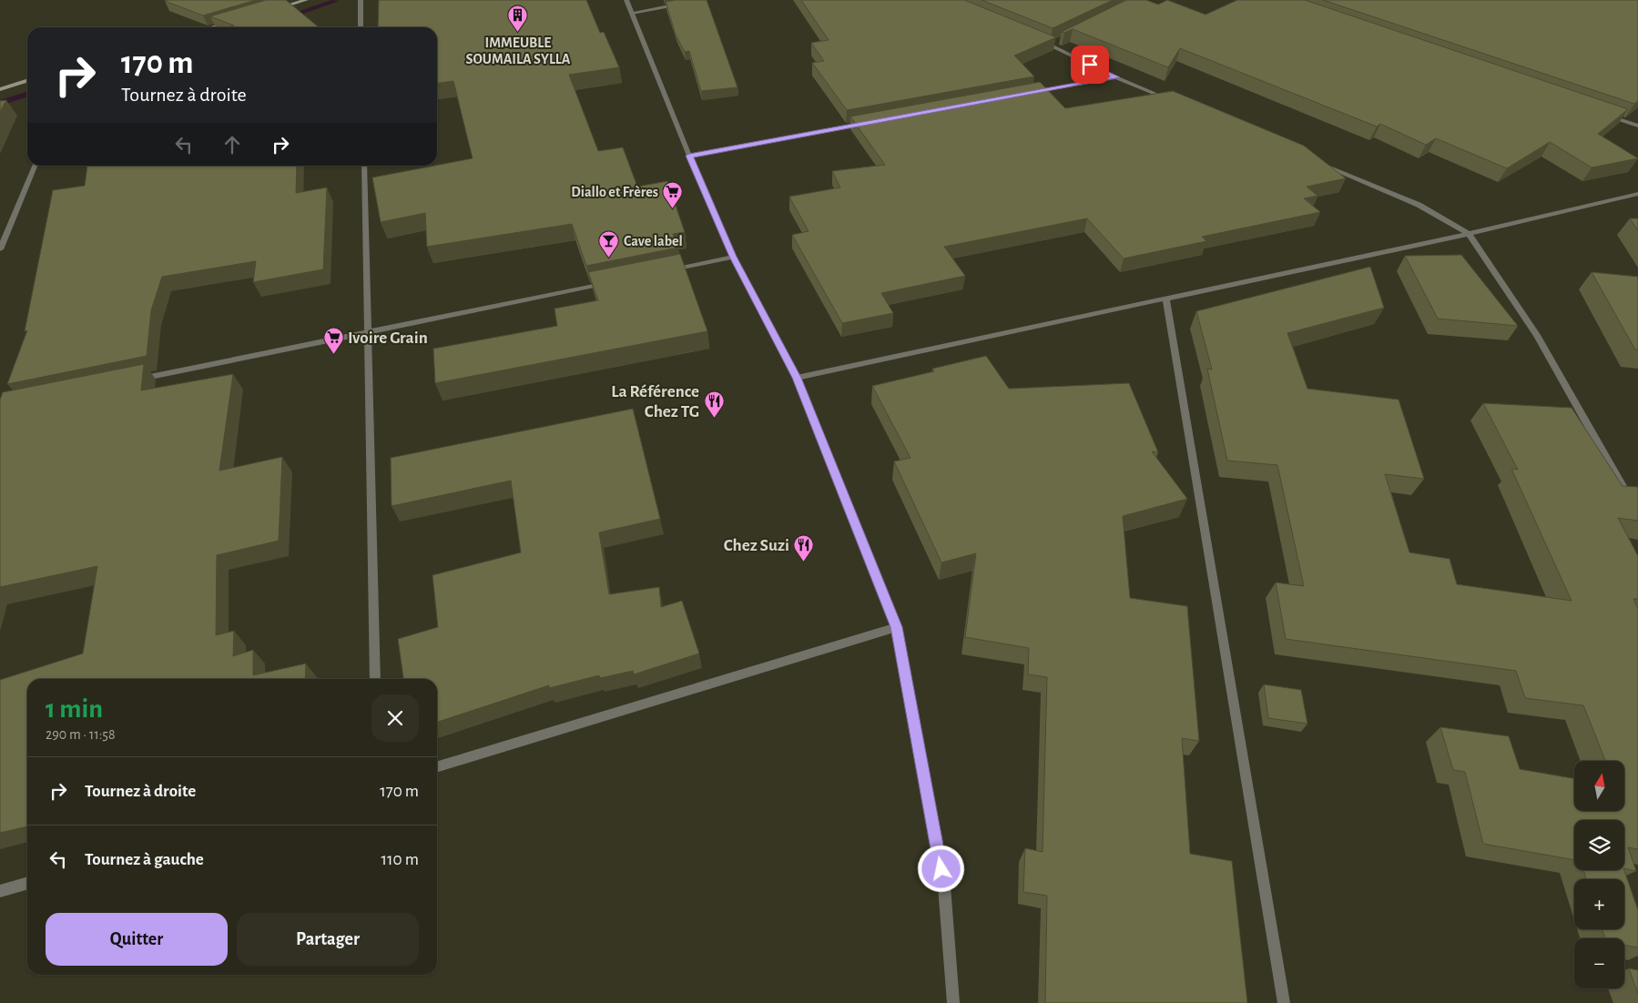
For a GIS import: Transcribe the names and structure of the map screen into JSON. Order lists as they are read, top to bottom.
{
  "places": {
    "building": ["IMMEUBLE SOUMAILA SYLLA"],
    "supermarket": ["Diallo et Frères", "Ivoire Grain"],
    "bar": ["Cave label"],
    "restaurant": ["La Référence Chez TG", "Chez Suzi"]
  },
  "north": "top",
  "page": {
    "turn": ["170 m", "Tournez à droite"],
    "heading": ["1 min", "290 m · 11:58"],
    "list": [
      {
        "name": "Tournez à droite",
        "value": "170 m"
      },
      {
        "name": "Tournez à gauche",
        "value": "110 m"
      }
    ],
    "map_buttons": ["+", "−"],
    "buttons": ["Quitter", "Partager"]
  }
}
